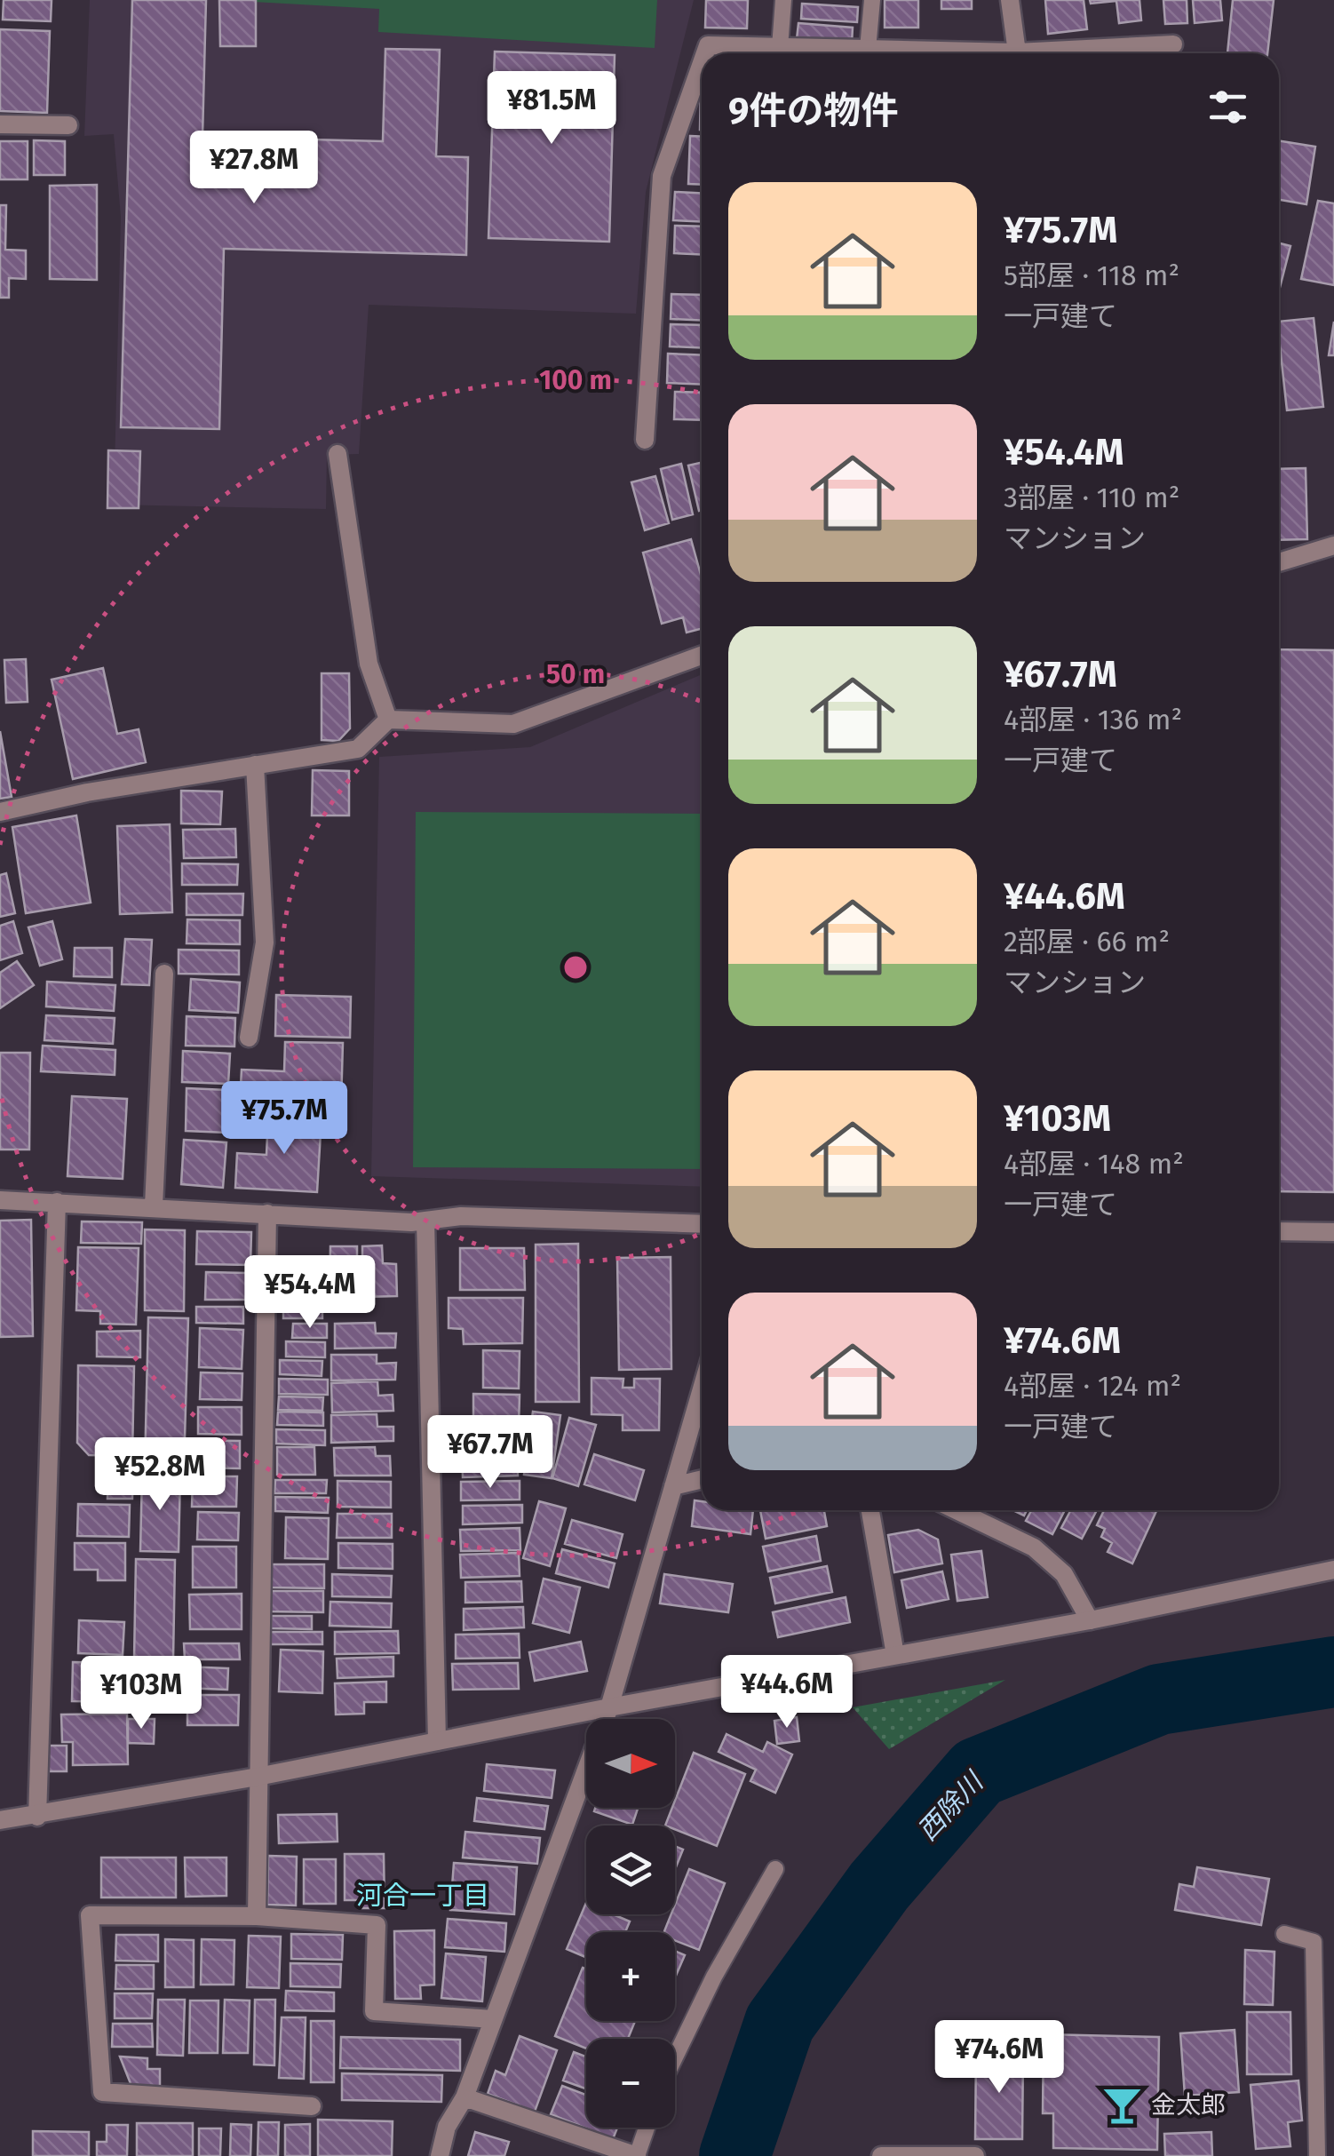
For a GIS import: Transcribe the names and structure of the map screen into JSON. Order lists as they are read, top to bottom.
{
  "districts": ["河合一丁目"],
  "water": ["西除川"],
  "places": {
    "bar": ["金太郎"]
  },
  "north": "right",
  "page": {
    "heading": "9件の物件",
    "price": [
      "¥81.5M",
      "¥27.8M",
      "¥75.7M",
      "¥54.4M",
      "¥67.7M",
      "¥52.8M",
      "¥44.6M",
      "¥103M",
      "¥74.6M"
    ],
    "list": [
      {
        "name": "¥75.7M",
        "note": "5部屋 · 118 m² · 一戸建て"
      },
      {
        "name": "¥54.4M",
        "note": "3部屋 · 110 m² · マンション"
      },
      {
        "name": "¥67.7M",
        "note": "4部屋 · 136 m² · 一戸建て"
      },
      {
        "name": "¥44.6M",
        "note": "2部屋 · 66 m² · マンション"
      },
      {
        "name": "¥103M",
        "note": "4部屋 · 148 m² · 一戸建て"
      },
      {
        "name": "¥74.6M",
        "note": "4部屋 · 124 m² · 一戸建て"
      }
    ],
    "map_buttons": ["+", "−"]
  },
  "rings": ["100 m", "50 m"]
}
